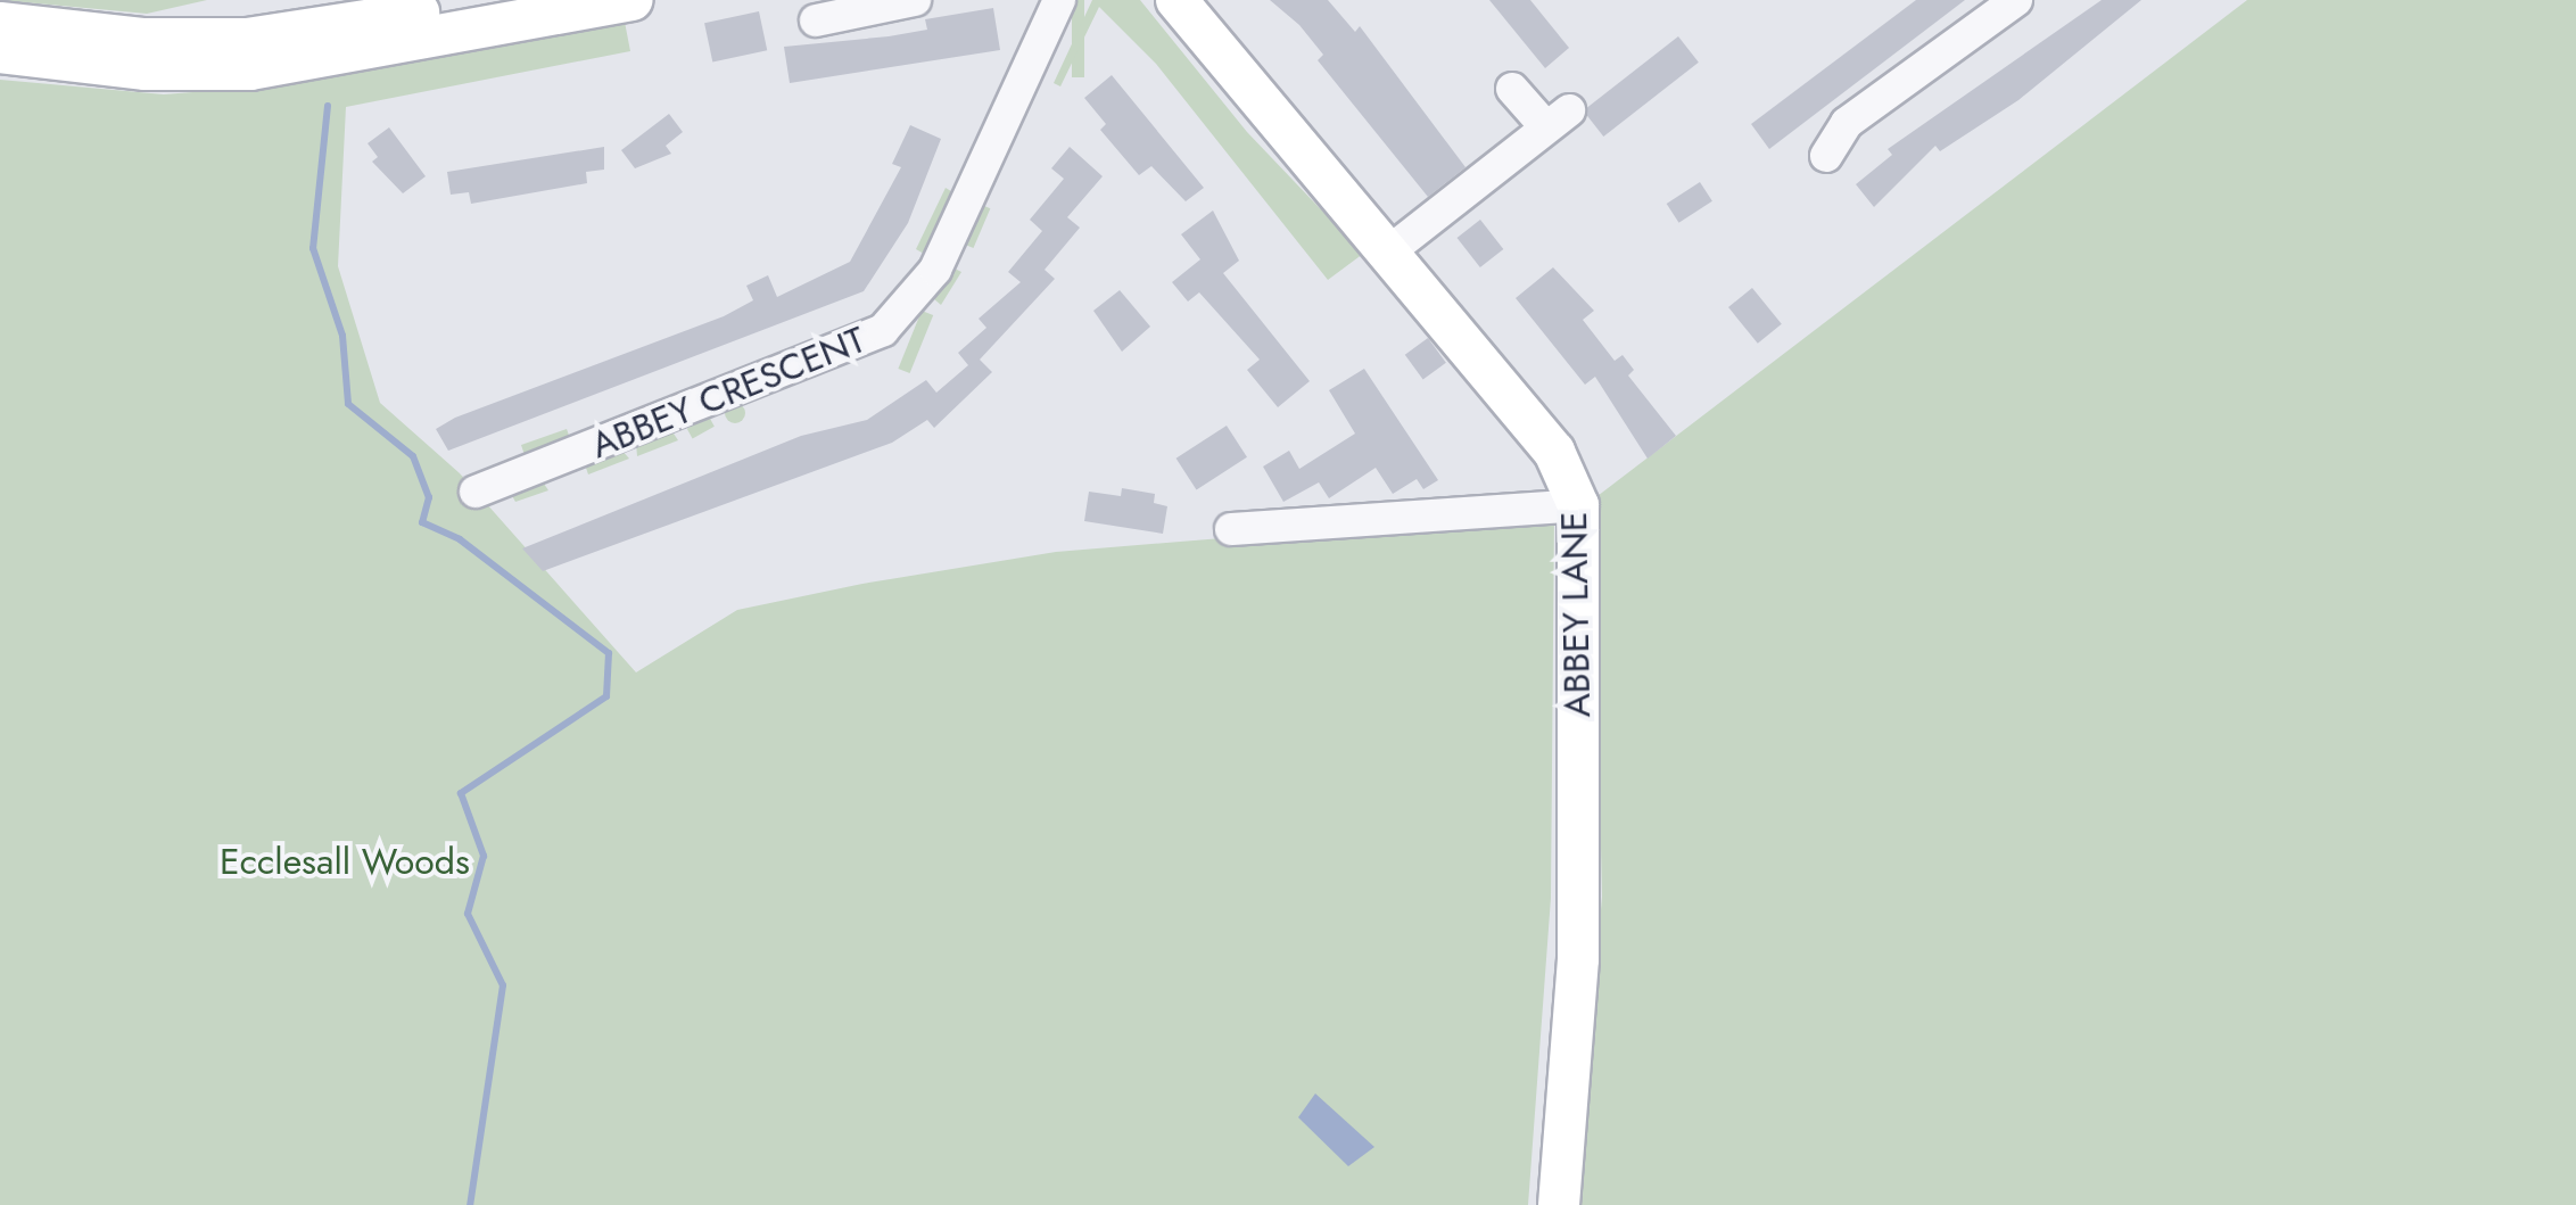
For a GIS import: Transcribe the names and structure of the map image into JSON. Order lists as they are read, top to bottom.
{
  "streets": {
    "main road": ["ABBEY LANE"],
    "street": ["ABBEY CRESCENT"]
  },
  "parks": ["Ecclesall Woods"]
}
